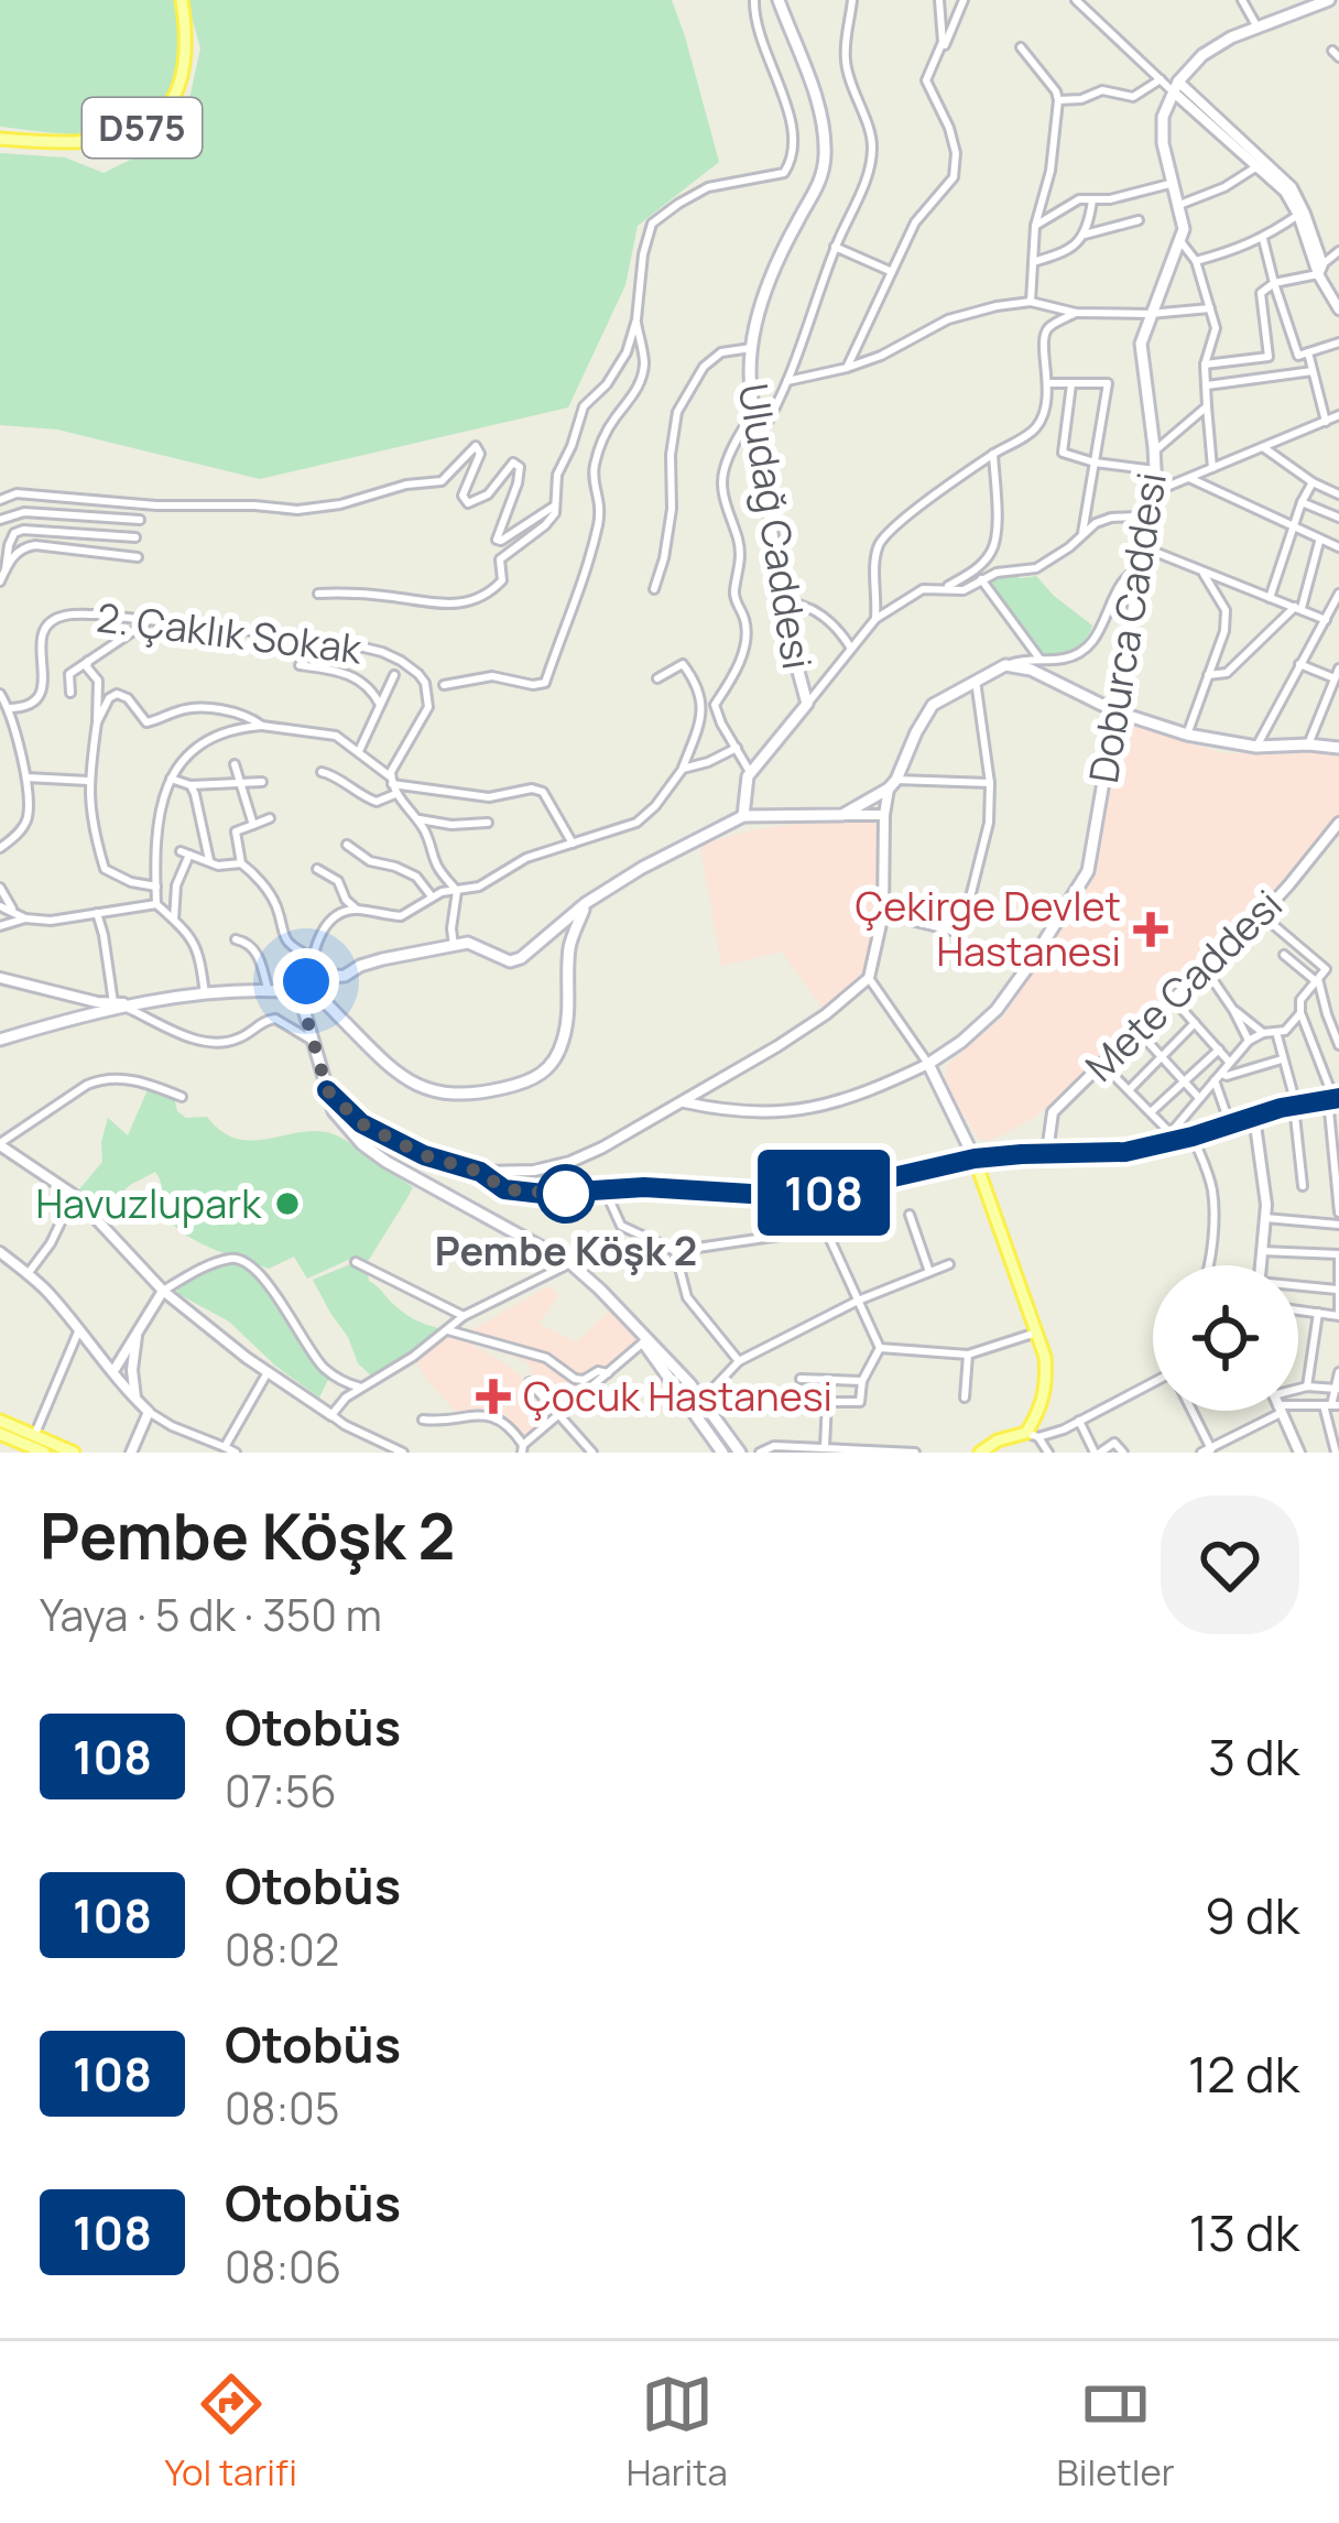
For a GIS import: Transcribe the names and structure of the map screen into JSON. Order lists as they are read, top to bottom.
{
  "streets": {
    "main road": ["D575", "Uludağ Caddesi", "Doburca Caddesi"],
    "street": ["2. Çaklık Sokak", "Mete Caddesi"]
  },
  "places": {
    "health": ["Çekirge Devlet Hastanesi", "Çocuk Hastanesi"],
    "other": ["Pembe Köşk 2", "Havuzlupark"]
  },
  "lines": ["bus line 108"],
  "page": {
    "on_map": "108",
    "heading": ["Pembe Köşk 2", "Yaya · 5 dk · 350 m"],
    "list": [
      {
        "mark": "108",
        "name": "Otobüs",
        "note": "07:56",
        "value": "3 dk"
      },
      {
        "mark": "108",
        "name": "Otobüs",
        "note": "08:02",
        "value": "9 dk"
      },
      {
        "mark": "108",
        "name": "Otobüs",
        "note": "08:05",
        "value": "12 dk"
      },
      {
        "mark": "108",
        "name": "Otobüs",
        "note": "08:06",
        "value": "13 dk"
      }
    ],
    "tabs": ["Yol tarifi", "Harita", "Biletler"]
  }
}
